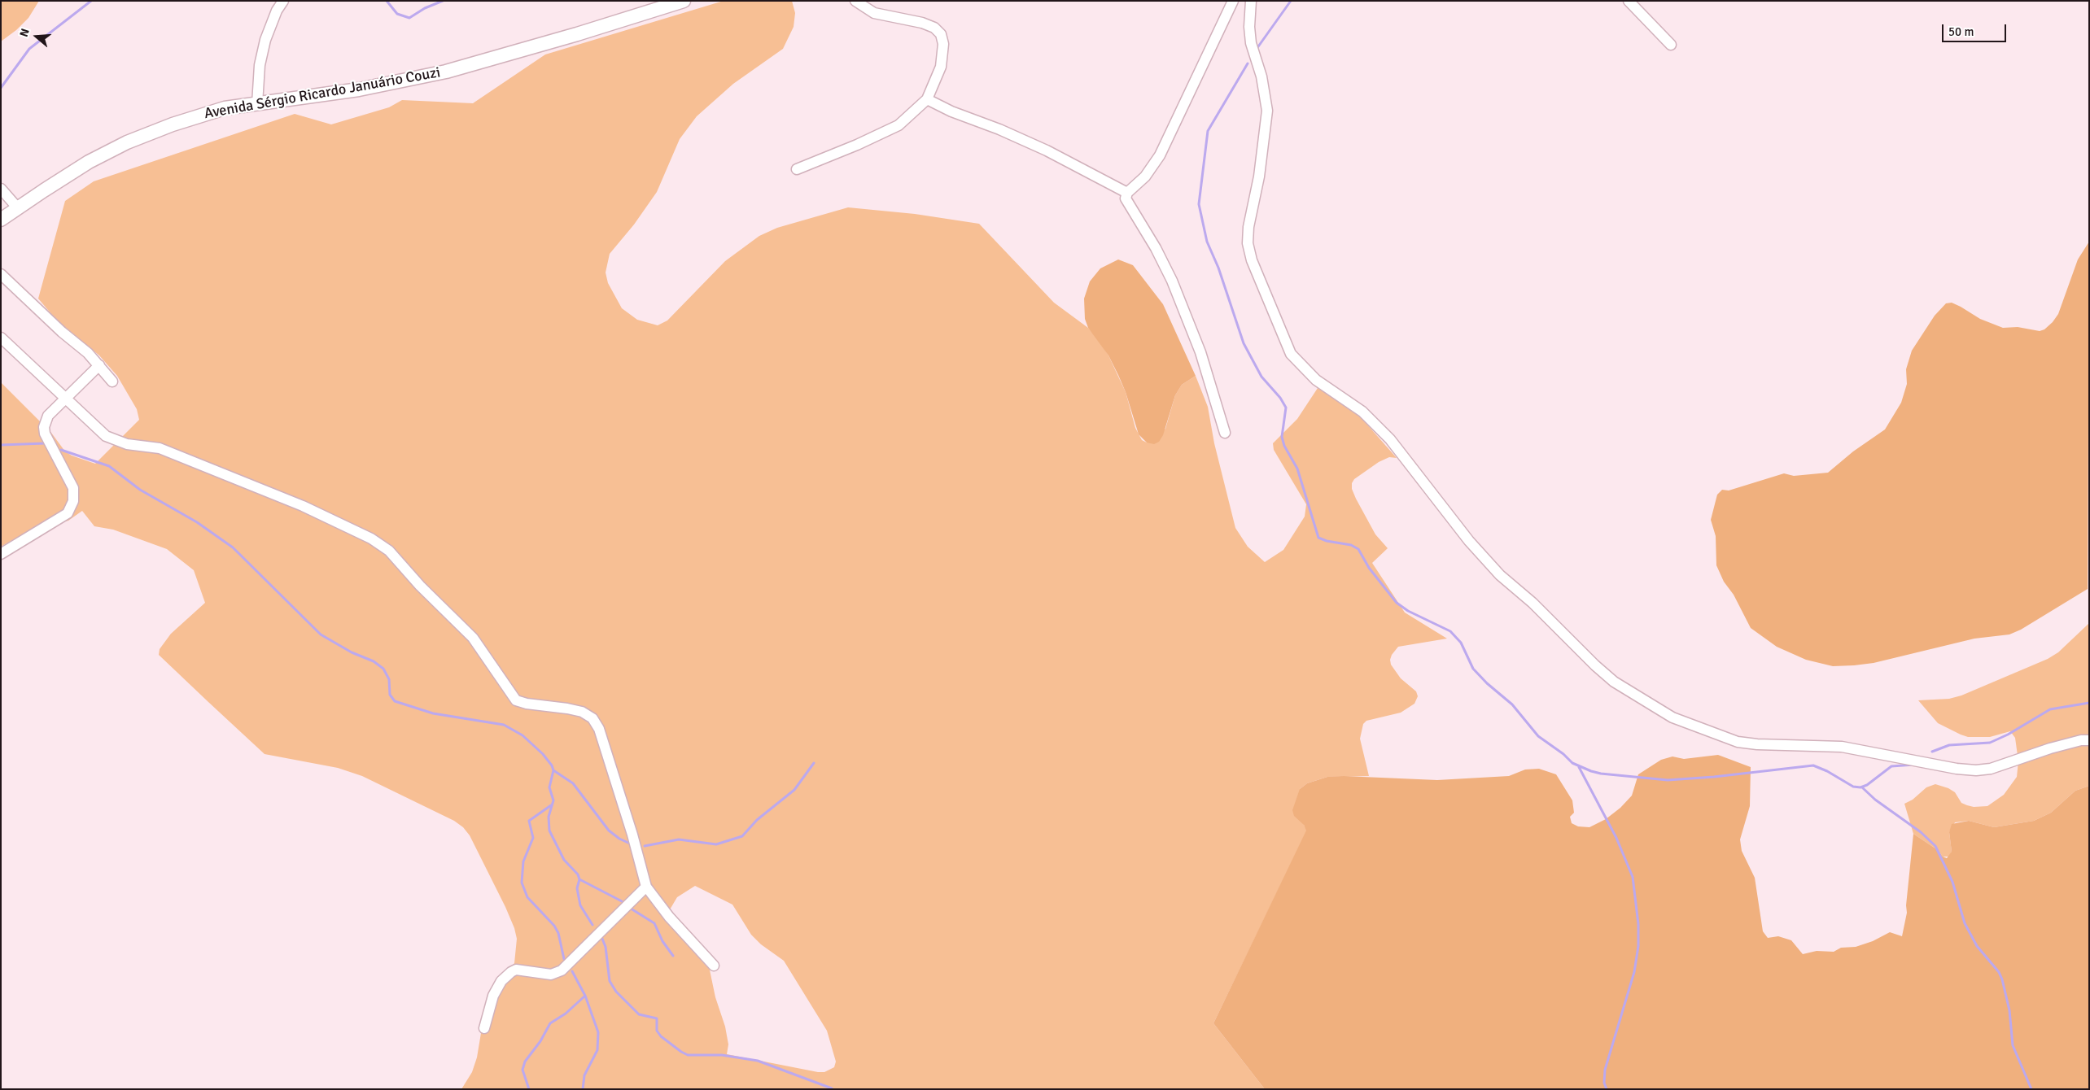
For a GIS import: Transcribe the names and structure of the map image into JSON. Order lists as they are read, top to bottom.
{
  "streets": {
    "street": ["Avenida Sérgio Ricardo Januário Couzi"]
  },
  "scale_bar": "50 m",
  "north": "left"
}
